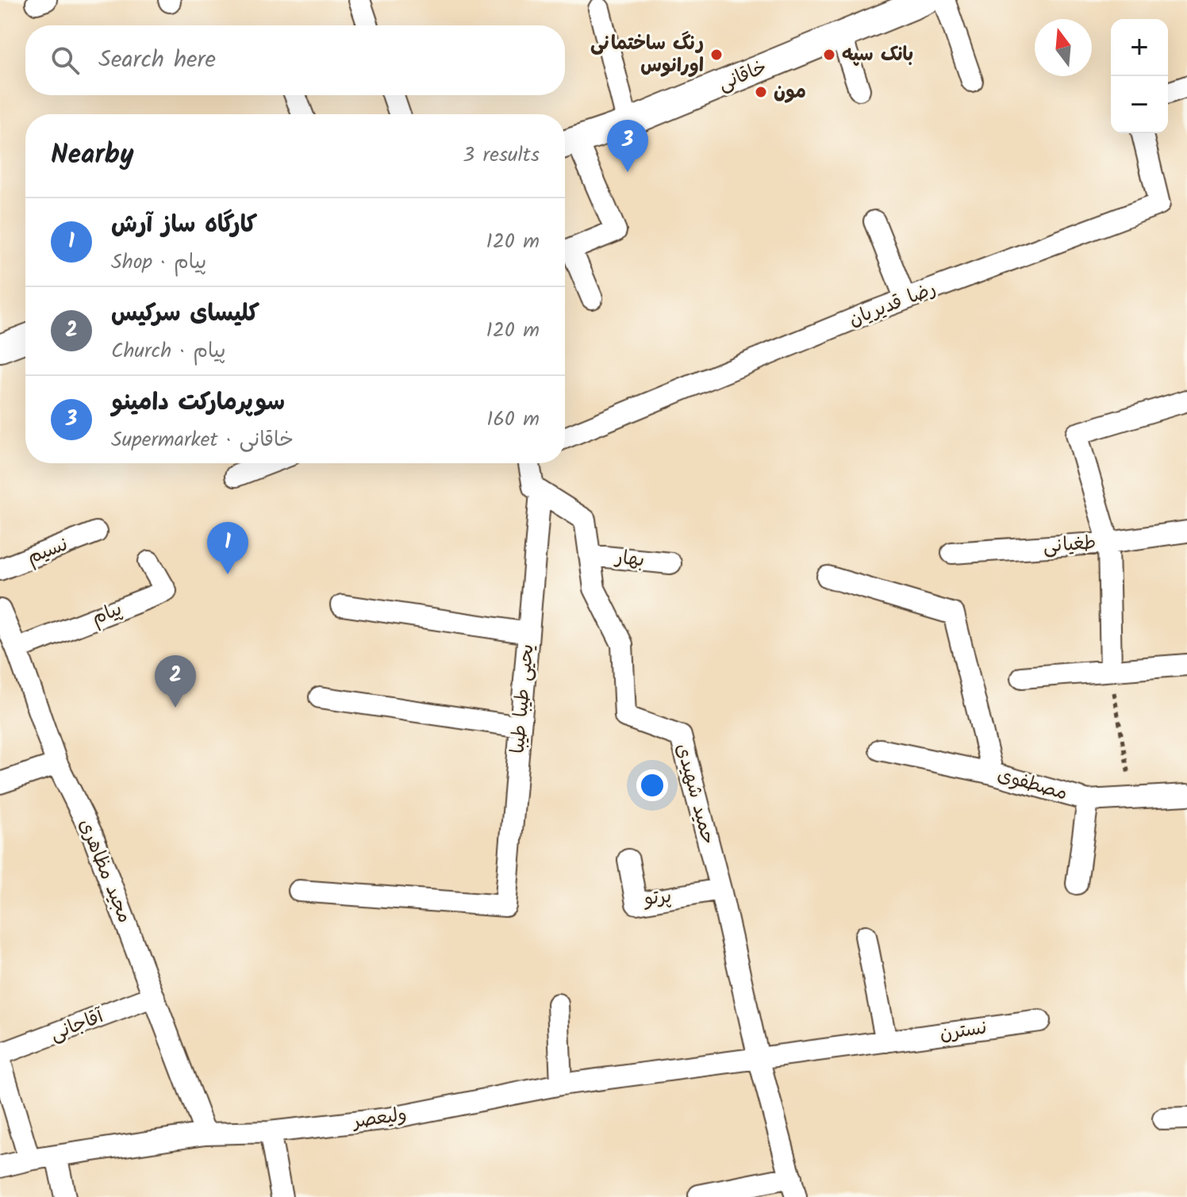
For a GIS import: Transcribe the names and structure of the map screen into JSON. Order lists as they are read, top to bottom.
{
  "streets": {
    "street": [
      "خاقانی",
      "رضا قدیریان",
      "طغیانی",
      "نسیم",
      "بهار",
      "پیام",
      "یحیی طیبا طیبا",
      "مصطفوی",
      "حمید شهیدی",
      "مجید مظاهری",
      "پرتو",
      "آقاجانی",
      "نسترن",
      "ولیعصر"
    ]
  },
  "crossings": [
    ["بهار", "حمید شهیدی"],
    ["پیام", "مجید مظاهری"],
    ["یحیی طیبا طیبا", "حمید شهیدی"],
    ["حمید شهیدی", "پرتو"],
    ["حمید شهیدی", "نسترن"],
    ["حمید شهیدی", "ولیعصر"],
    ["مجید مظاهری", "آقاجانی"],
    ["مجید مظاهری", "ولیعصر"],
    ["نسترن", "ولیعصر"]
  ],
  "places": ["رنگ ساختمانی اورانوس", "بانک سپه", "مون"],
  "north": "top",
  "page": {
    "map_buttons": ["+", "−"],
    "search": "Search here",
    "heading": ["Nearby", "3 results"],
    "pins": ["3", "1", "2"],
    "list": [
      {
        "mark": "1",
        "name": "کارگاه ساز آرش",
        "note": "Shop · پیام",
        "value": "120 m"
      },
      {
        "mark": "2",
        "name": "کلیسای سرکیس",
        "note": "Church · پیام",
        "value": "120 m"
      },
      {
        "mark": "3",
        "name": "سوپرمارکت دامینو",
        "note": "Supermarket · خاقانی",
        "value": "160 m"
      }
    ]
  }
}
